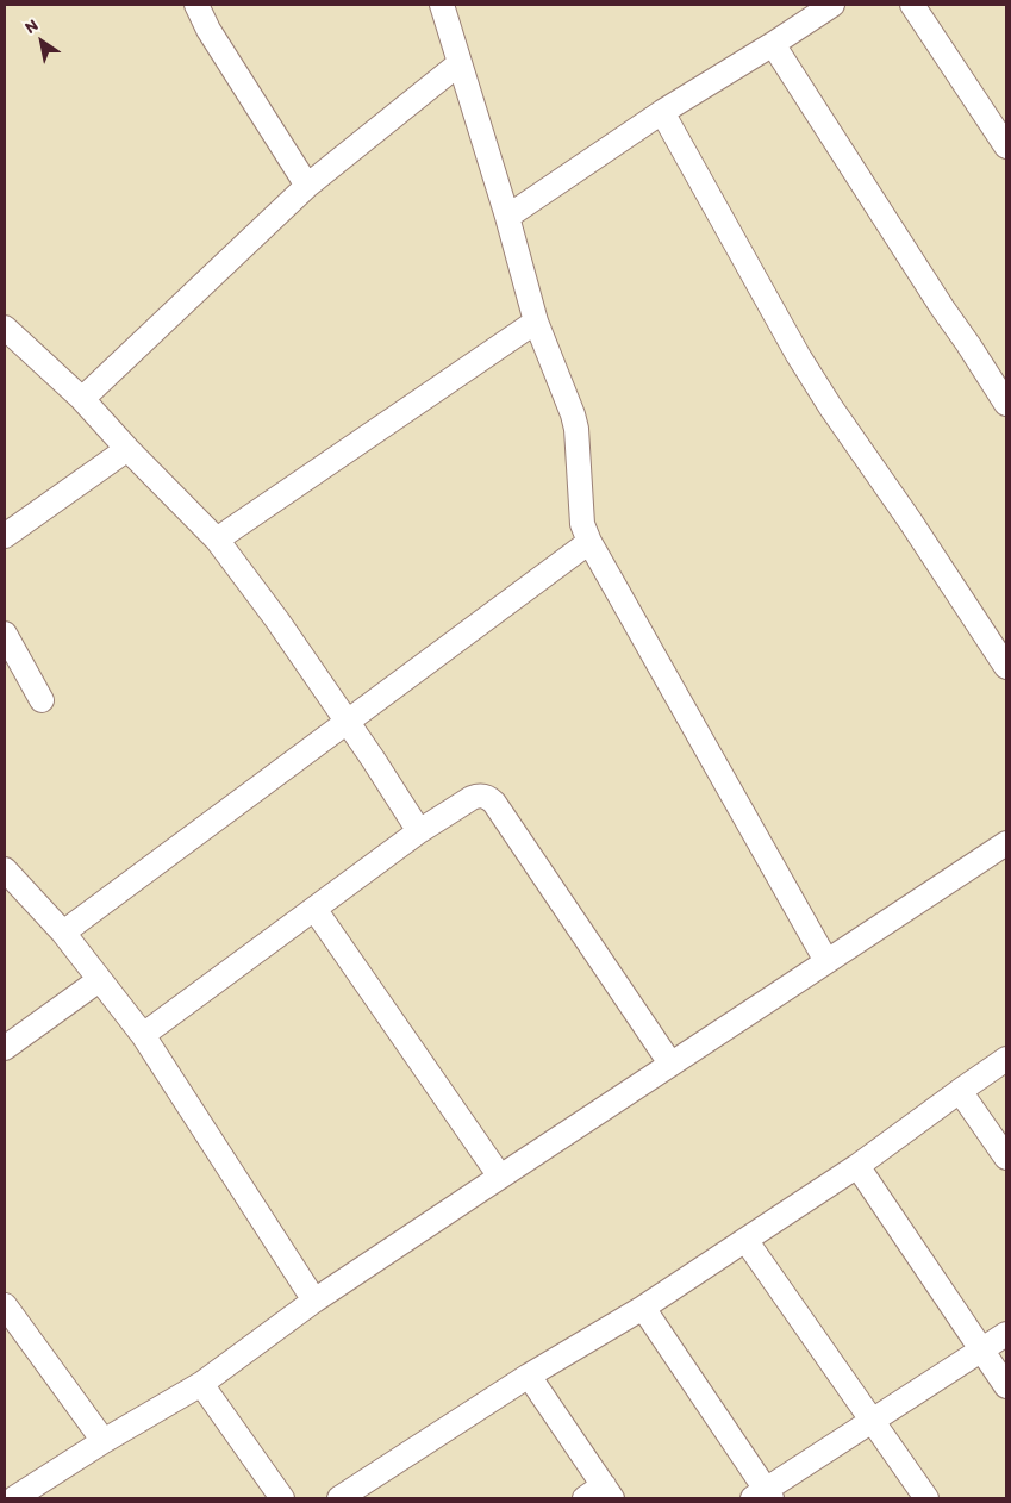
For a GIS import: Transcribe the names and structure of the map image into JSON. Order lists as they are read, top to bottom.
{
  "north": "top left"
}
